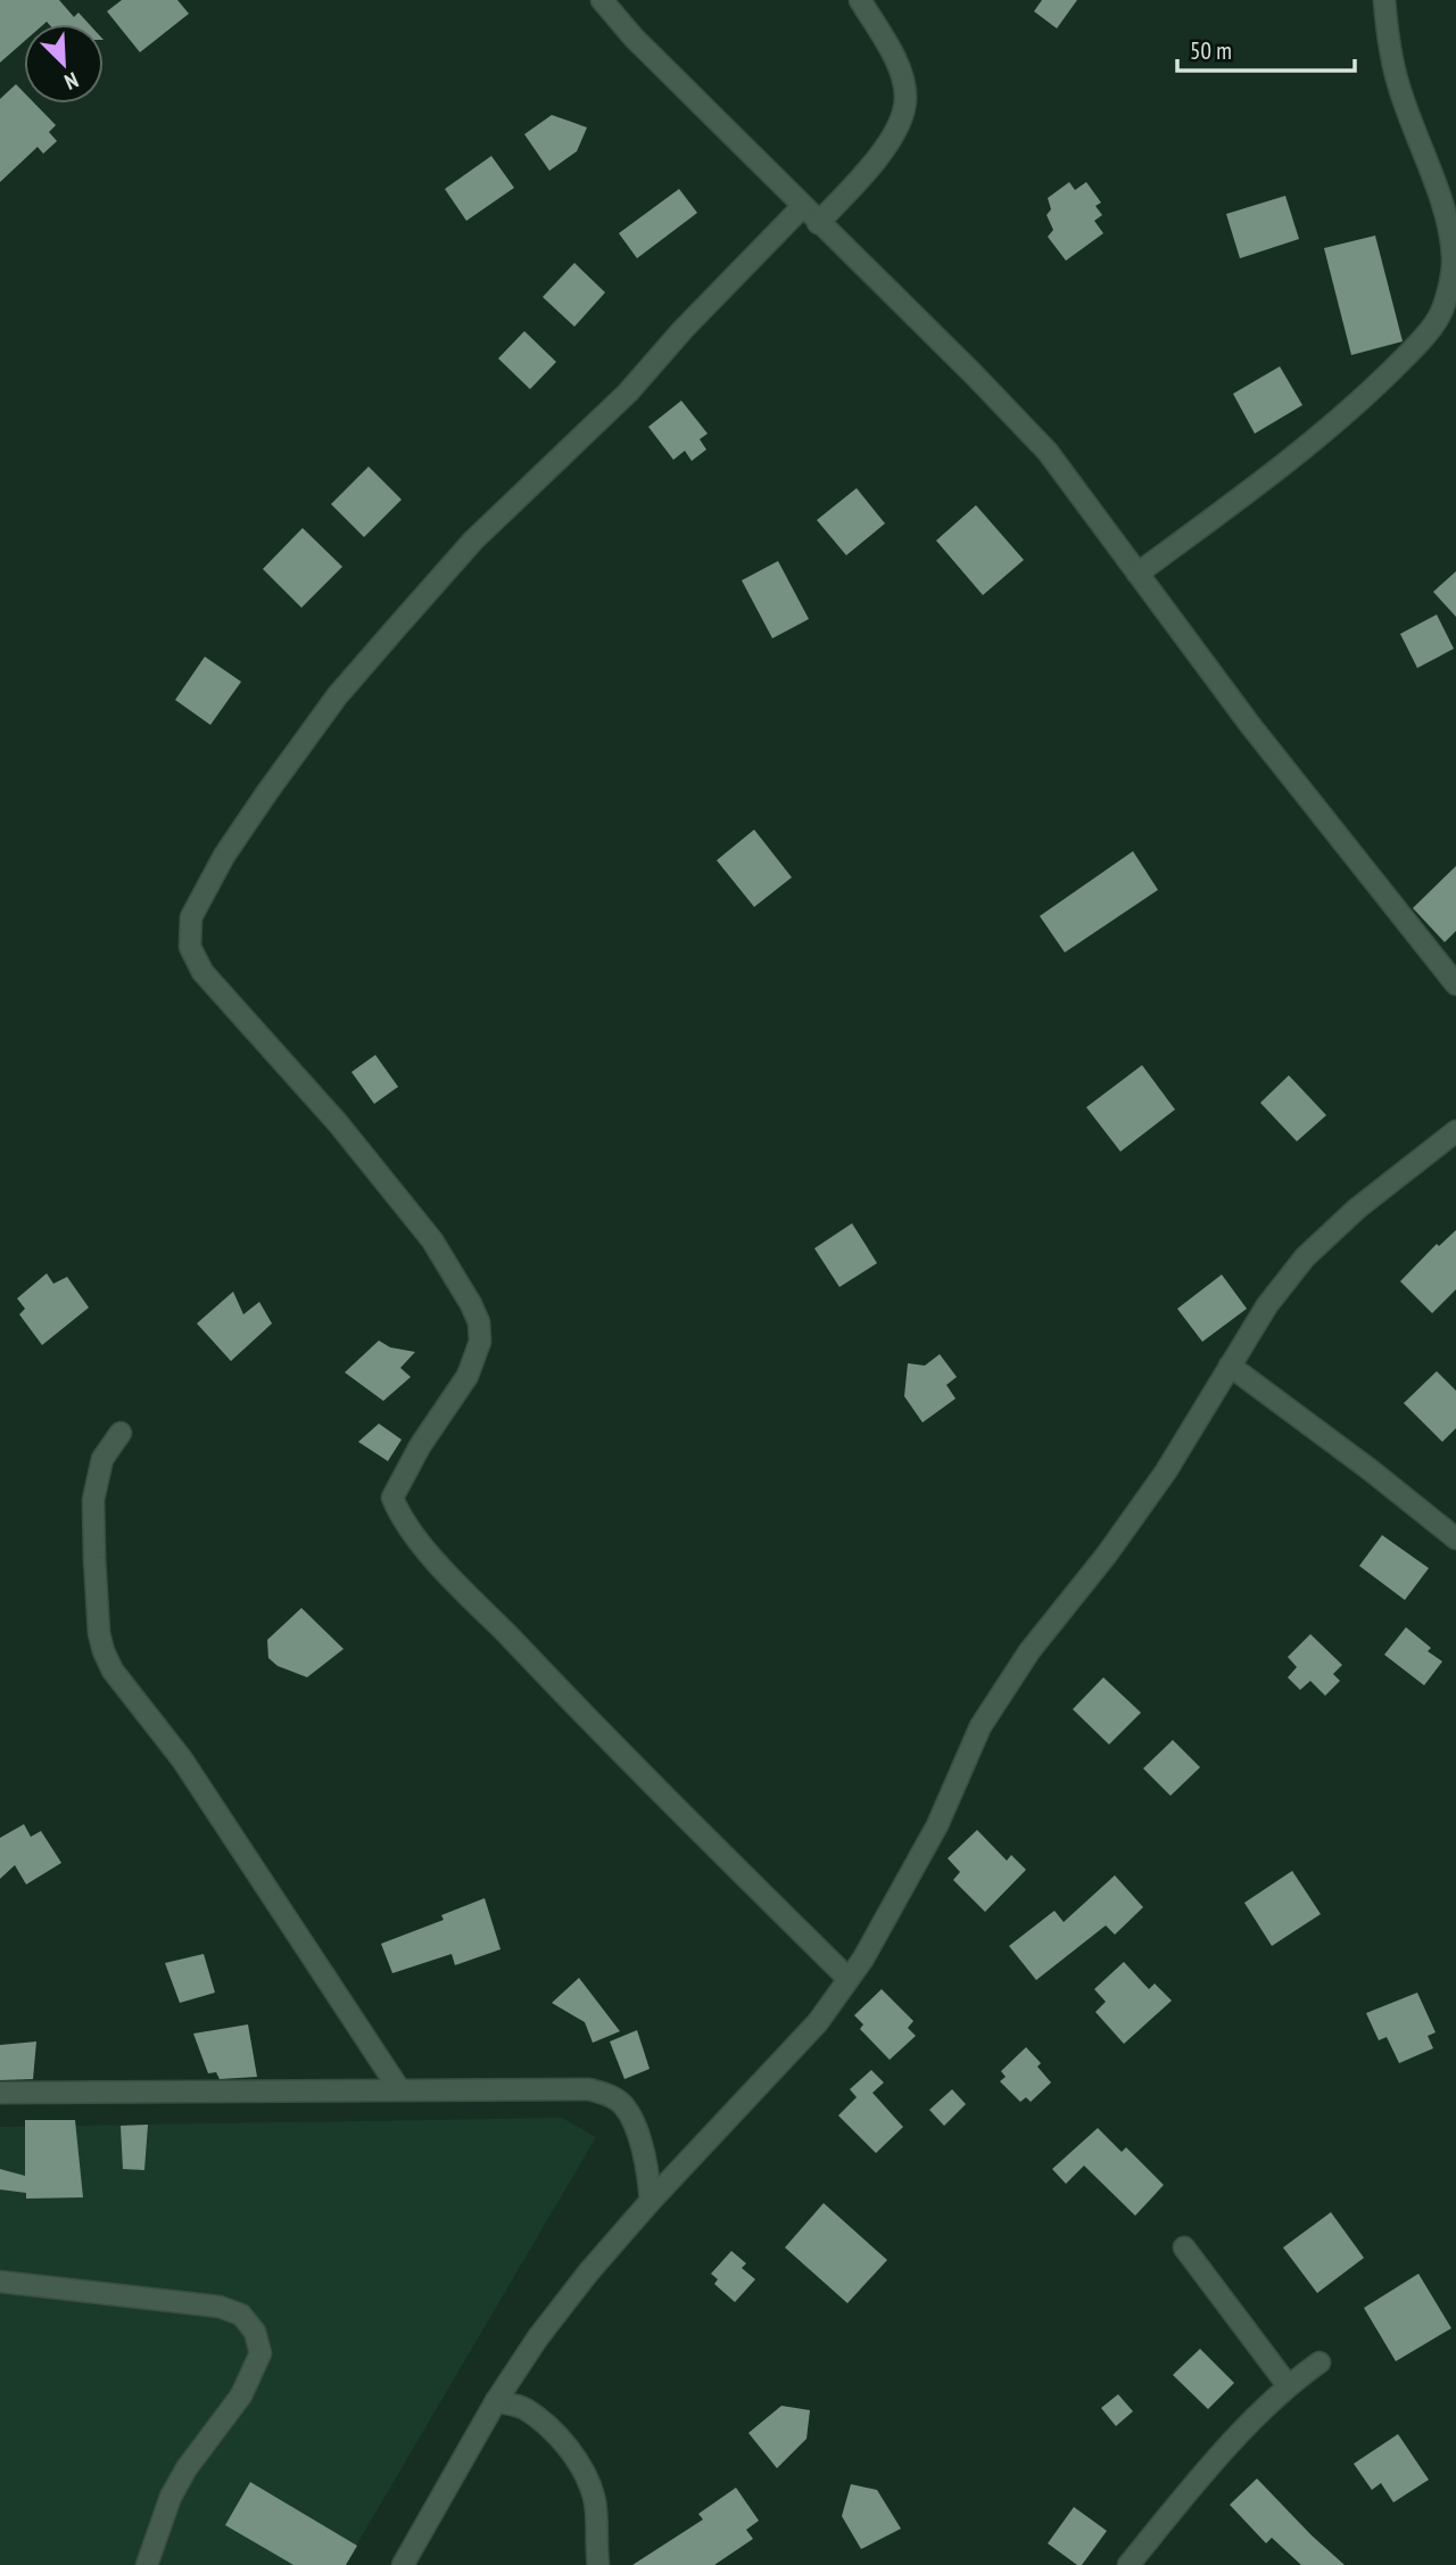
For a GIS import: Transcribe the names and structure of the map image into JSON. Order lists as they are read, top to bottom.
{
  "scale_bar": "50 m",
  "north": "bottom right"
}
